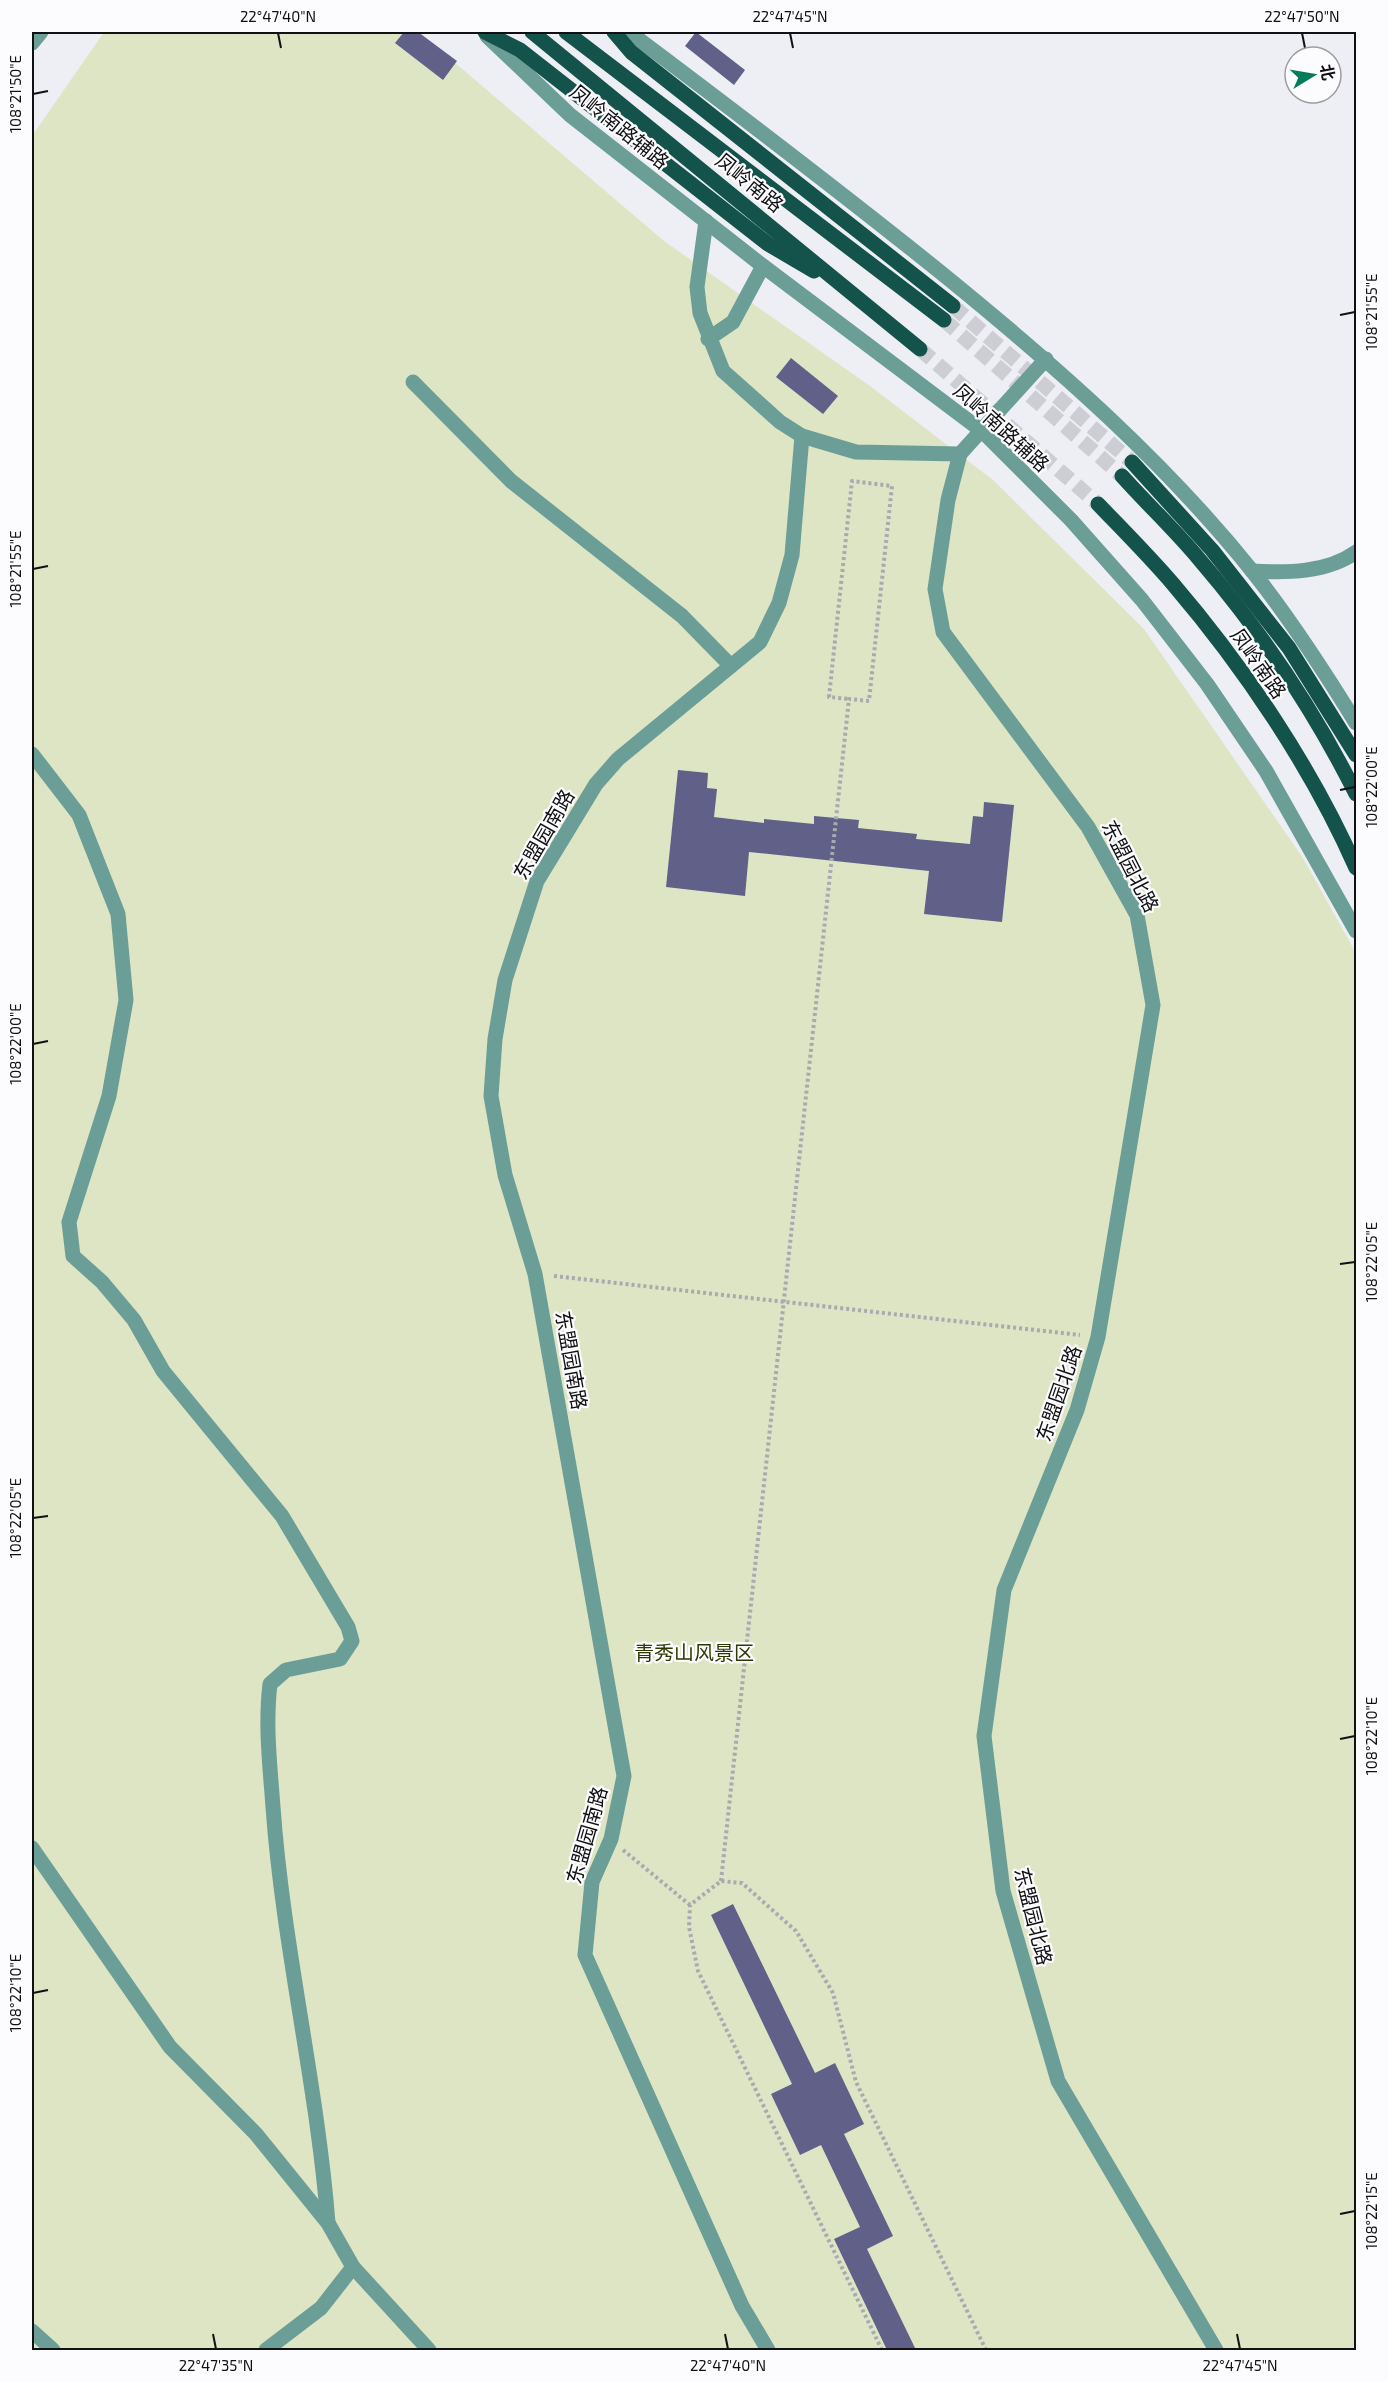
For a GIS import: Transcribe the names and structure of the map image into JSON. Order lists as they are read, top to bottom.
{
  "streets": {
    "main road": ["凤岭南路"],
    "street": ["凤岭南路辅路", "东盟园南路", "东盟园北路"]
  },
  "parks": ["青秀山风景区"],
  "north": "right",
  "coordinates": [
    "22°47'40\"N",
    "22°47'45\"N",
    "22°47'50\"N",
    "108°21'50\"E",
    "108°21'55\"E",
    "108°22'00\"E",
    "108°22'05\"E",
    "108°22'10\"E",
    "108°22'15\"E",
    "22°47'35\"N"
  ]
}
